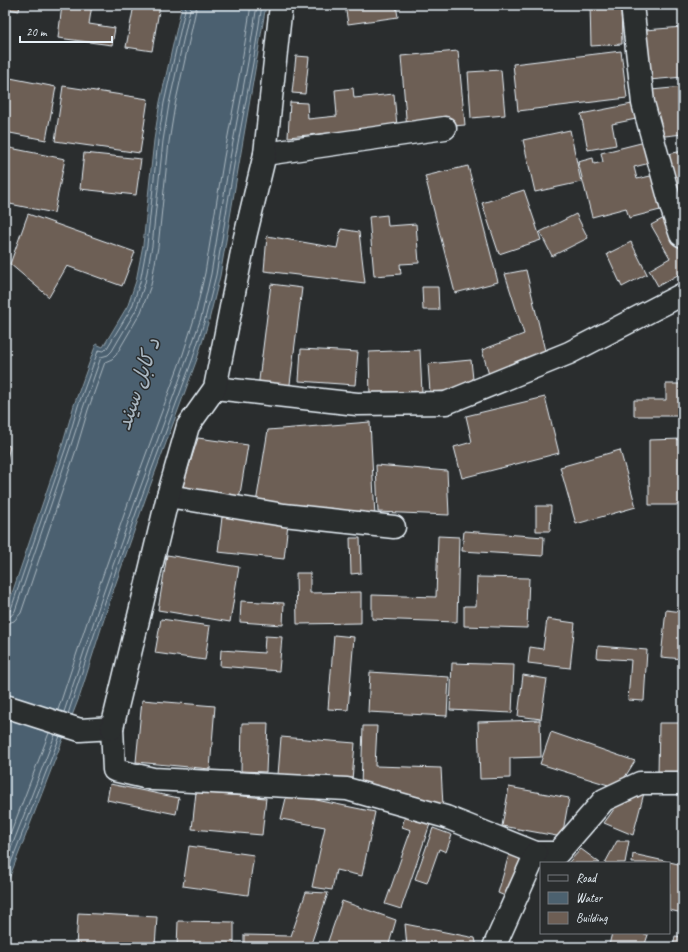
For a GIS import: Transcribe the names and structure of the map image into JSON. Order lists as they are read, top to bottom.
{
  "water": ["د کابل سيند"],
  "legend": ["Road", "Water", "Building"],
  "scale_bar": "20 m"
}
